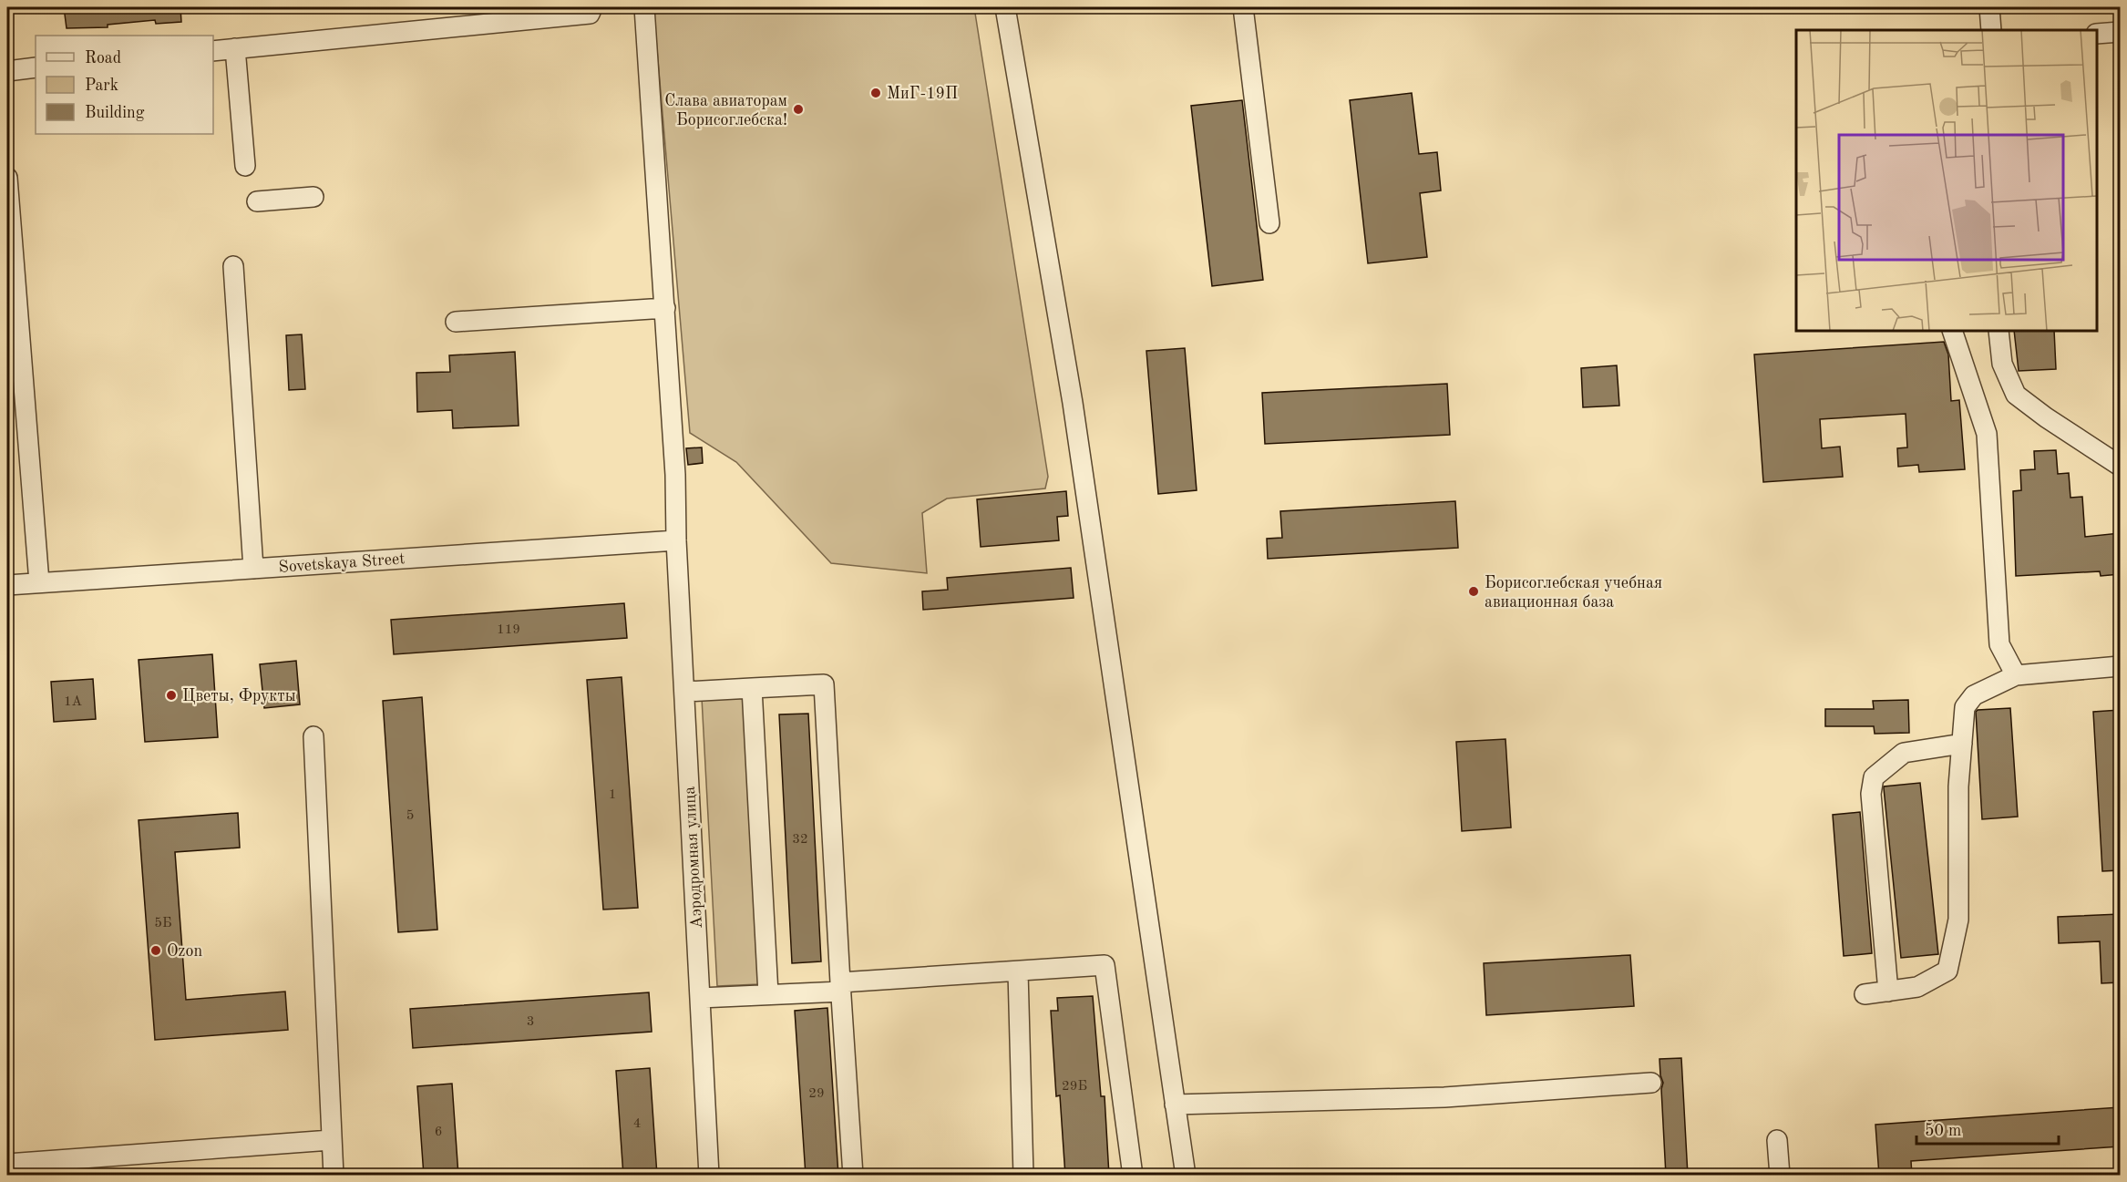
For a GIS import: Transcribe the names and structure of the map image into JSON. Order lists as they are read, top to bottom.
{
  "streets": {
    "street": ["Sovetskaya Street", "Аэродромная улица"]
  },
  "crossings": [
    ["Sovetskaya Street", "Аэродромная улица"]
  ],
  "places": [
    "МиГ-19П",
    "Слава авиаторам Борисоглебска!",
    "Борисоглебская учебная авиационная база",
    "Цветы, Фрукты",
    "Ozon"
  ],
  "house_numbers": [
    "119",
    "1А",
    "1",
    "5",
    "32",
    "5Б",
    "3",
    "29Б",
    "29",
    "4",
    "6"
  ],
  "legend": ["Road", "Park", "Building"],
  "scale_bar": "50 m"
}
